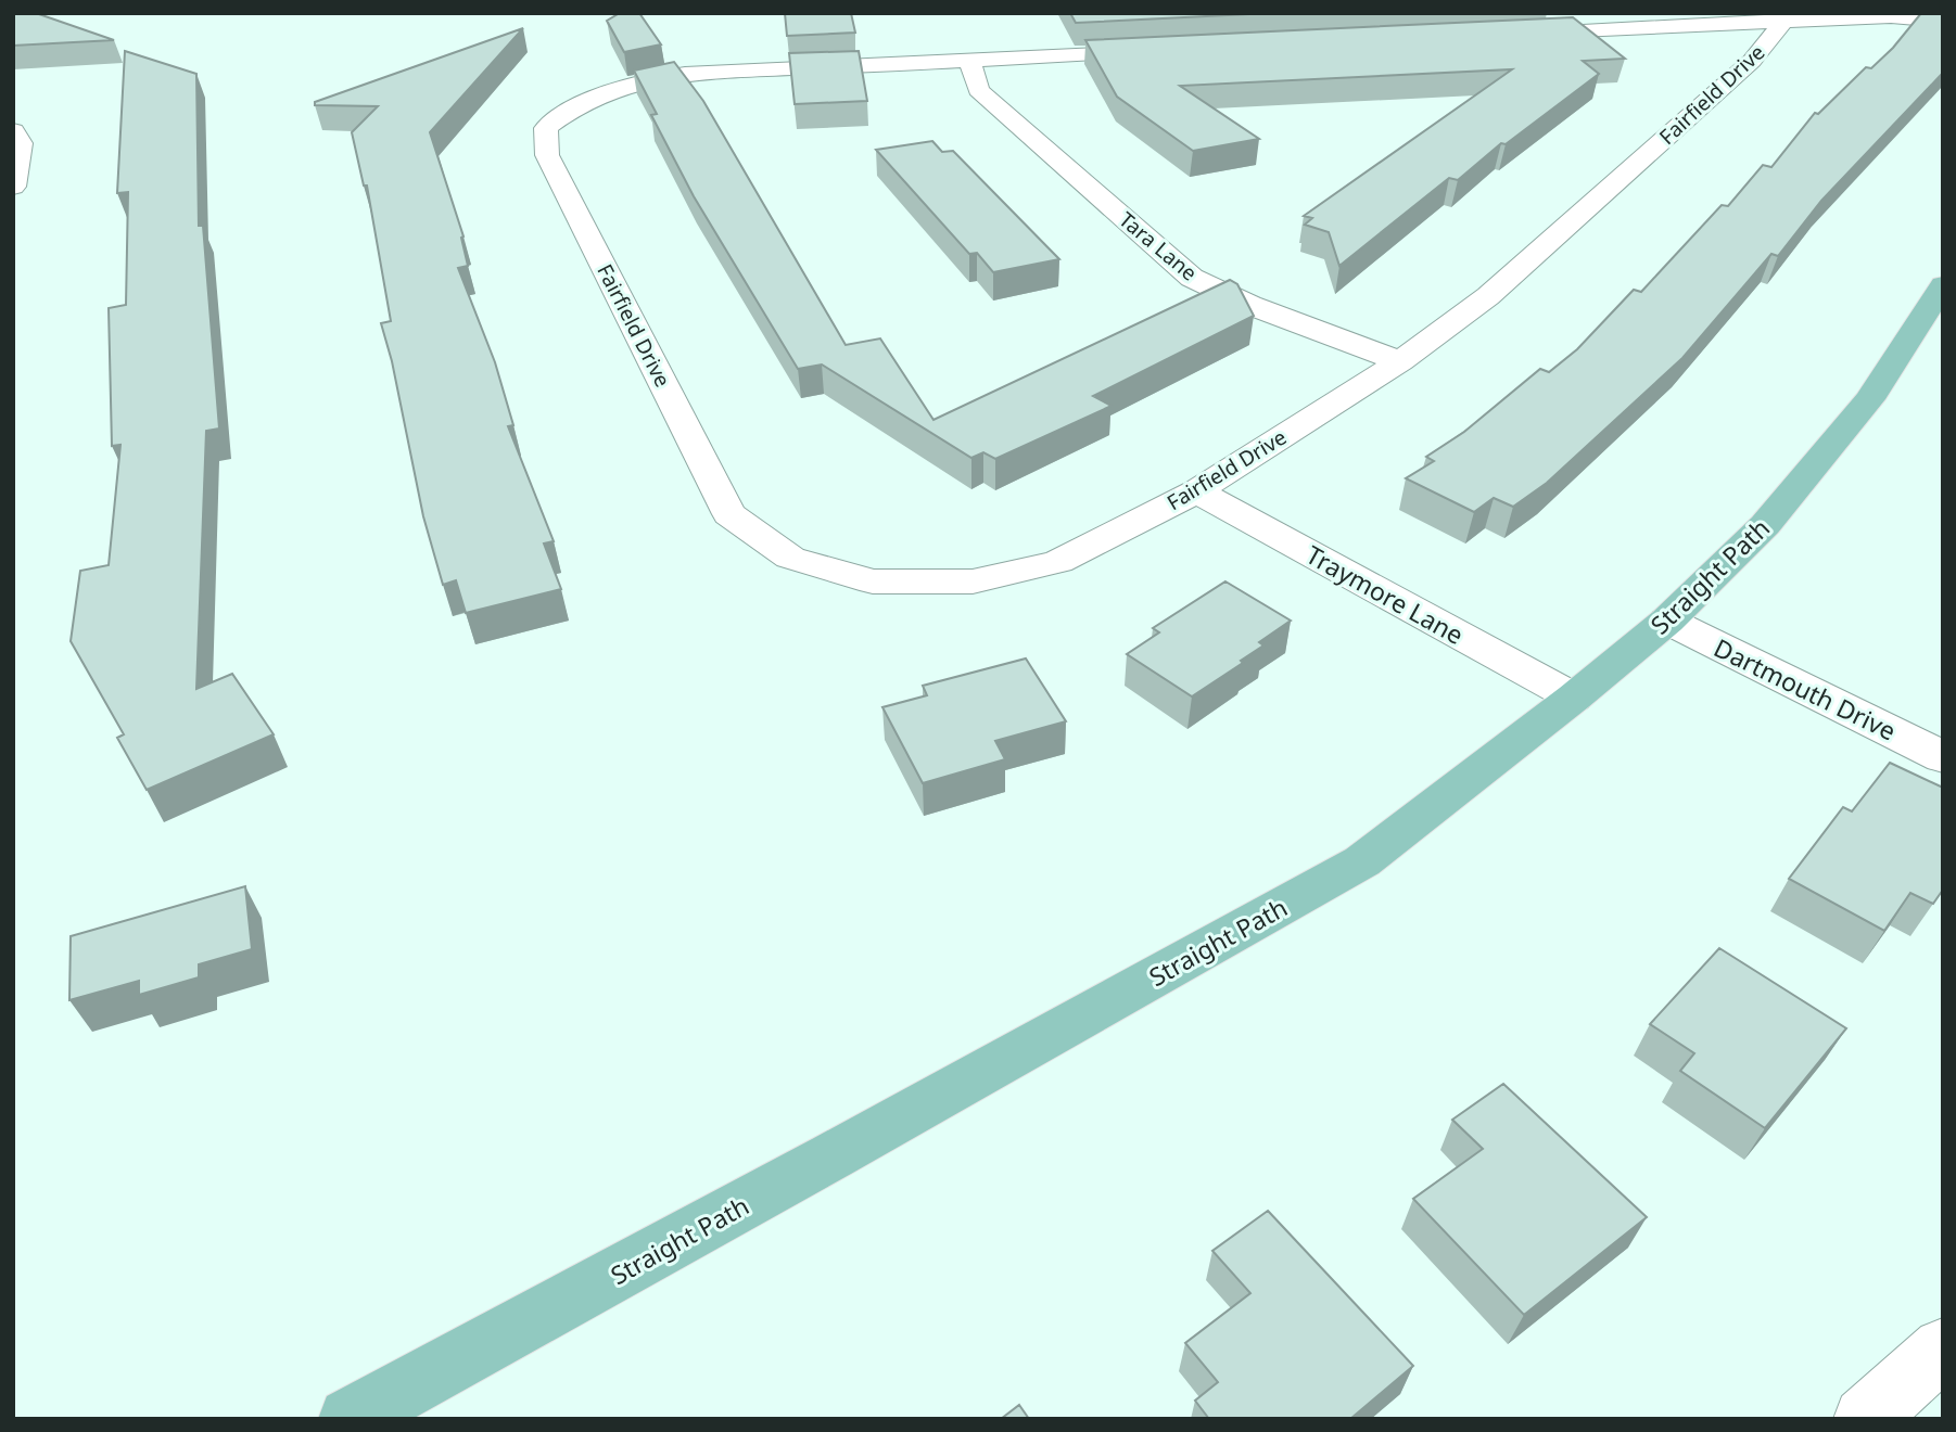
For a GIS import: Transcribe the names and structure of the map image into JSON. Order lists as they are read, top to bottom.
{
  "streets": {
    "main road": ["Straight Path"],
    "street": [
      "Fairfield Drive",
      "Tara Lane",
      "Traymore Lane",
      "Dartmouth Drive"
    ]
  },
  "crossings": [
    ["Fairfield Drive", "Tara Lane"],
    ["Fairfield Drive", "Traymore Lane"],
    ["Straight Path", "Traymore Lane"],
    ["Straight Path", "Dartmouth Drive"]
  ]
}
